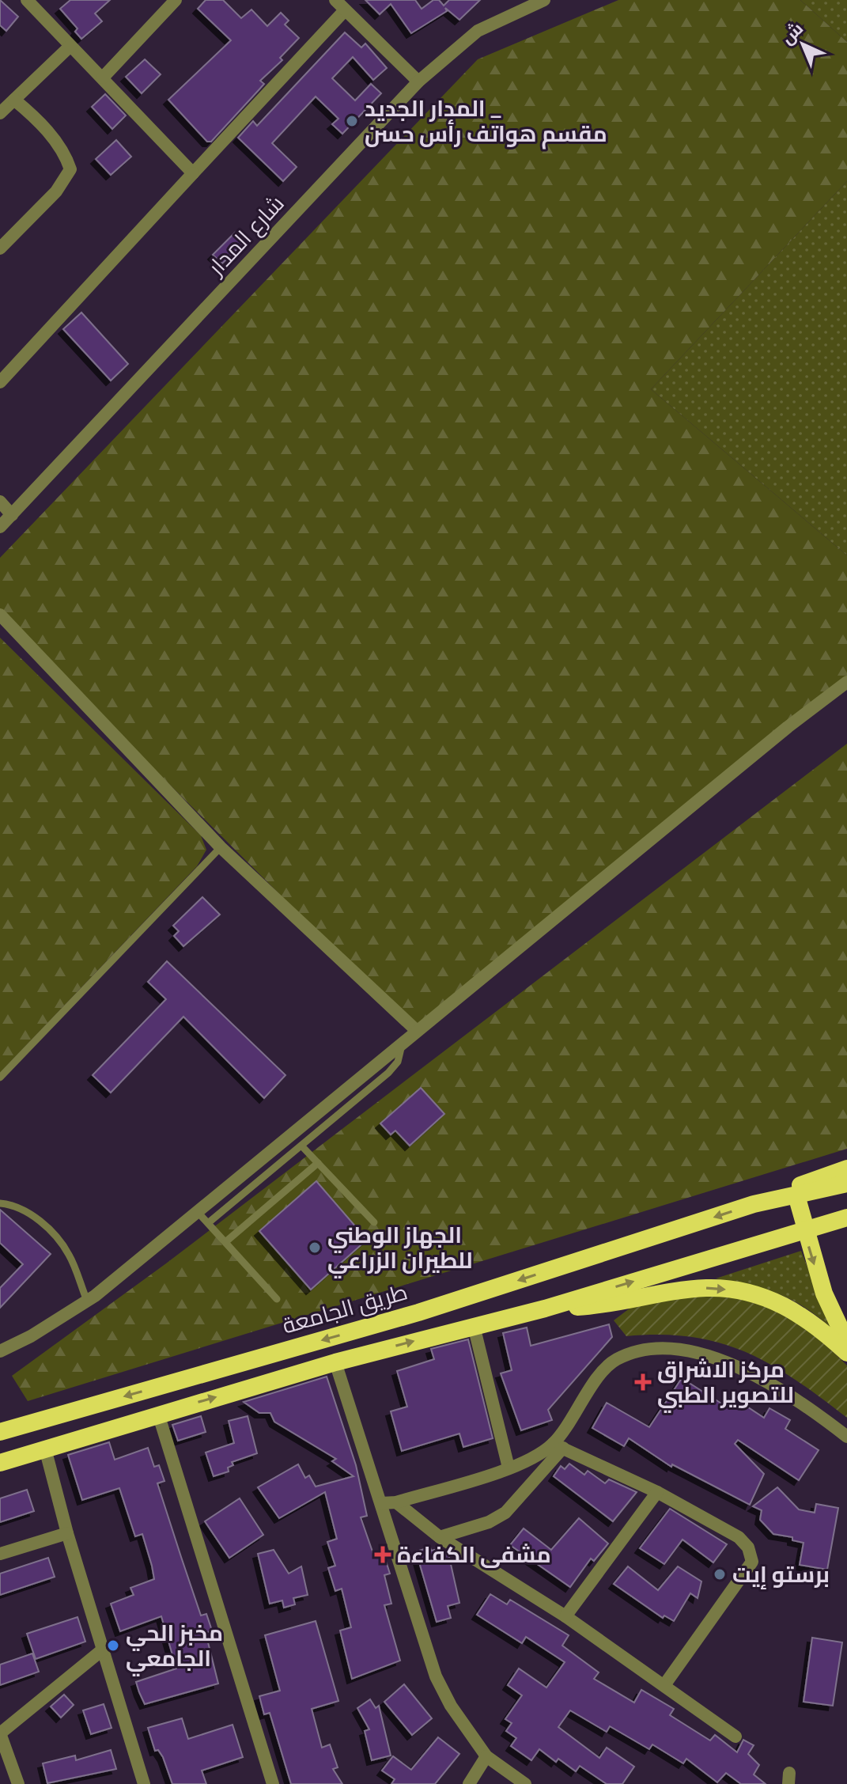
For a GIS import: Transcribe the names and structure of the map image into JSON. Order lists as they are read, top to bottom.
{
  "streets": {
    "highway": ["طريق الجامعة"],
    "street": ["شارع المدار"]
  },
  "places": {
    "other": [
      "المدار الجديد _ مقسم هواتف رأس حسن",
      "الجهاز الوطني للطيران الزراعي",
      "برستو إيت",
      "مخبز الحي الجامعي"
    ],
    "health": ["مركز الاشراق للتصوير الطبي", "مشفى الكفاءة"]
  },
  "north": "top left"
}
